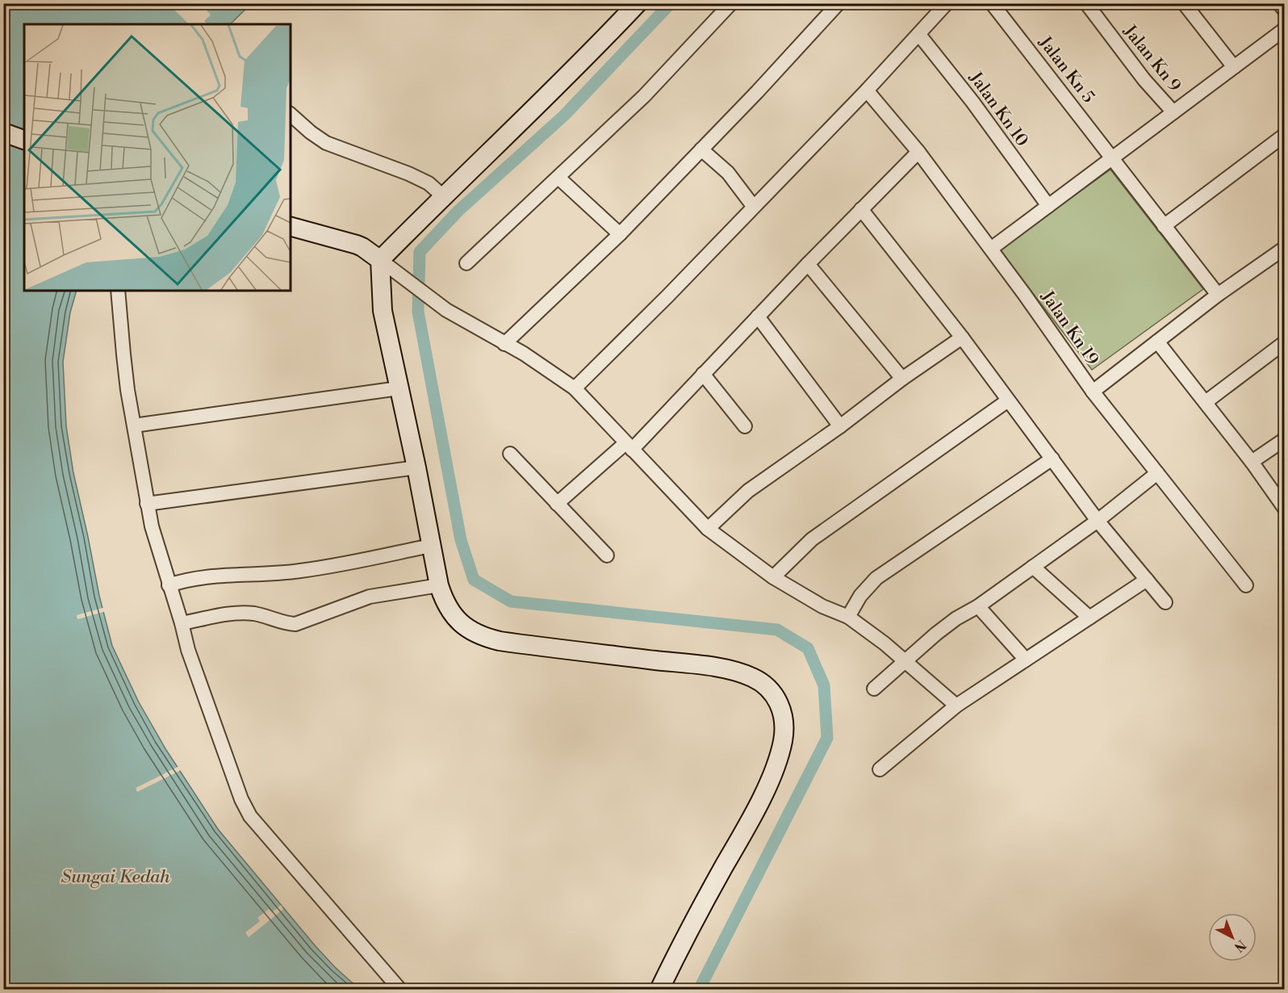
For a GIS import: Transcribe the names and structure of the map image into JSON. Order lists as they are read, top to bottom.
{
  "streets": {
    "street": [
      "Jalan Kn 9",
      "Jalan Kn 5",
      "Jalan Kn 10",
      "Jalan Kn 19"
    ]
  },
  "water": ["Sungai Kedah"],
  "north": "bottom right"
}
